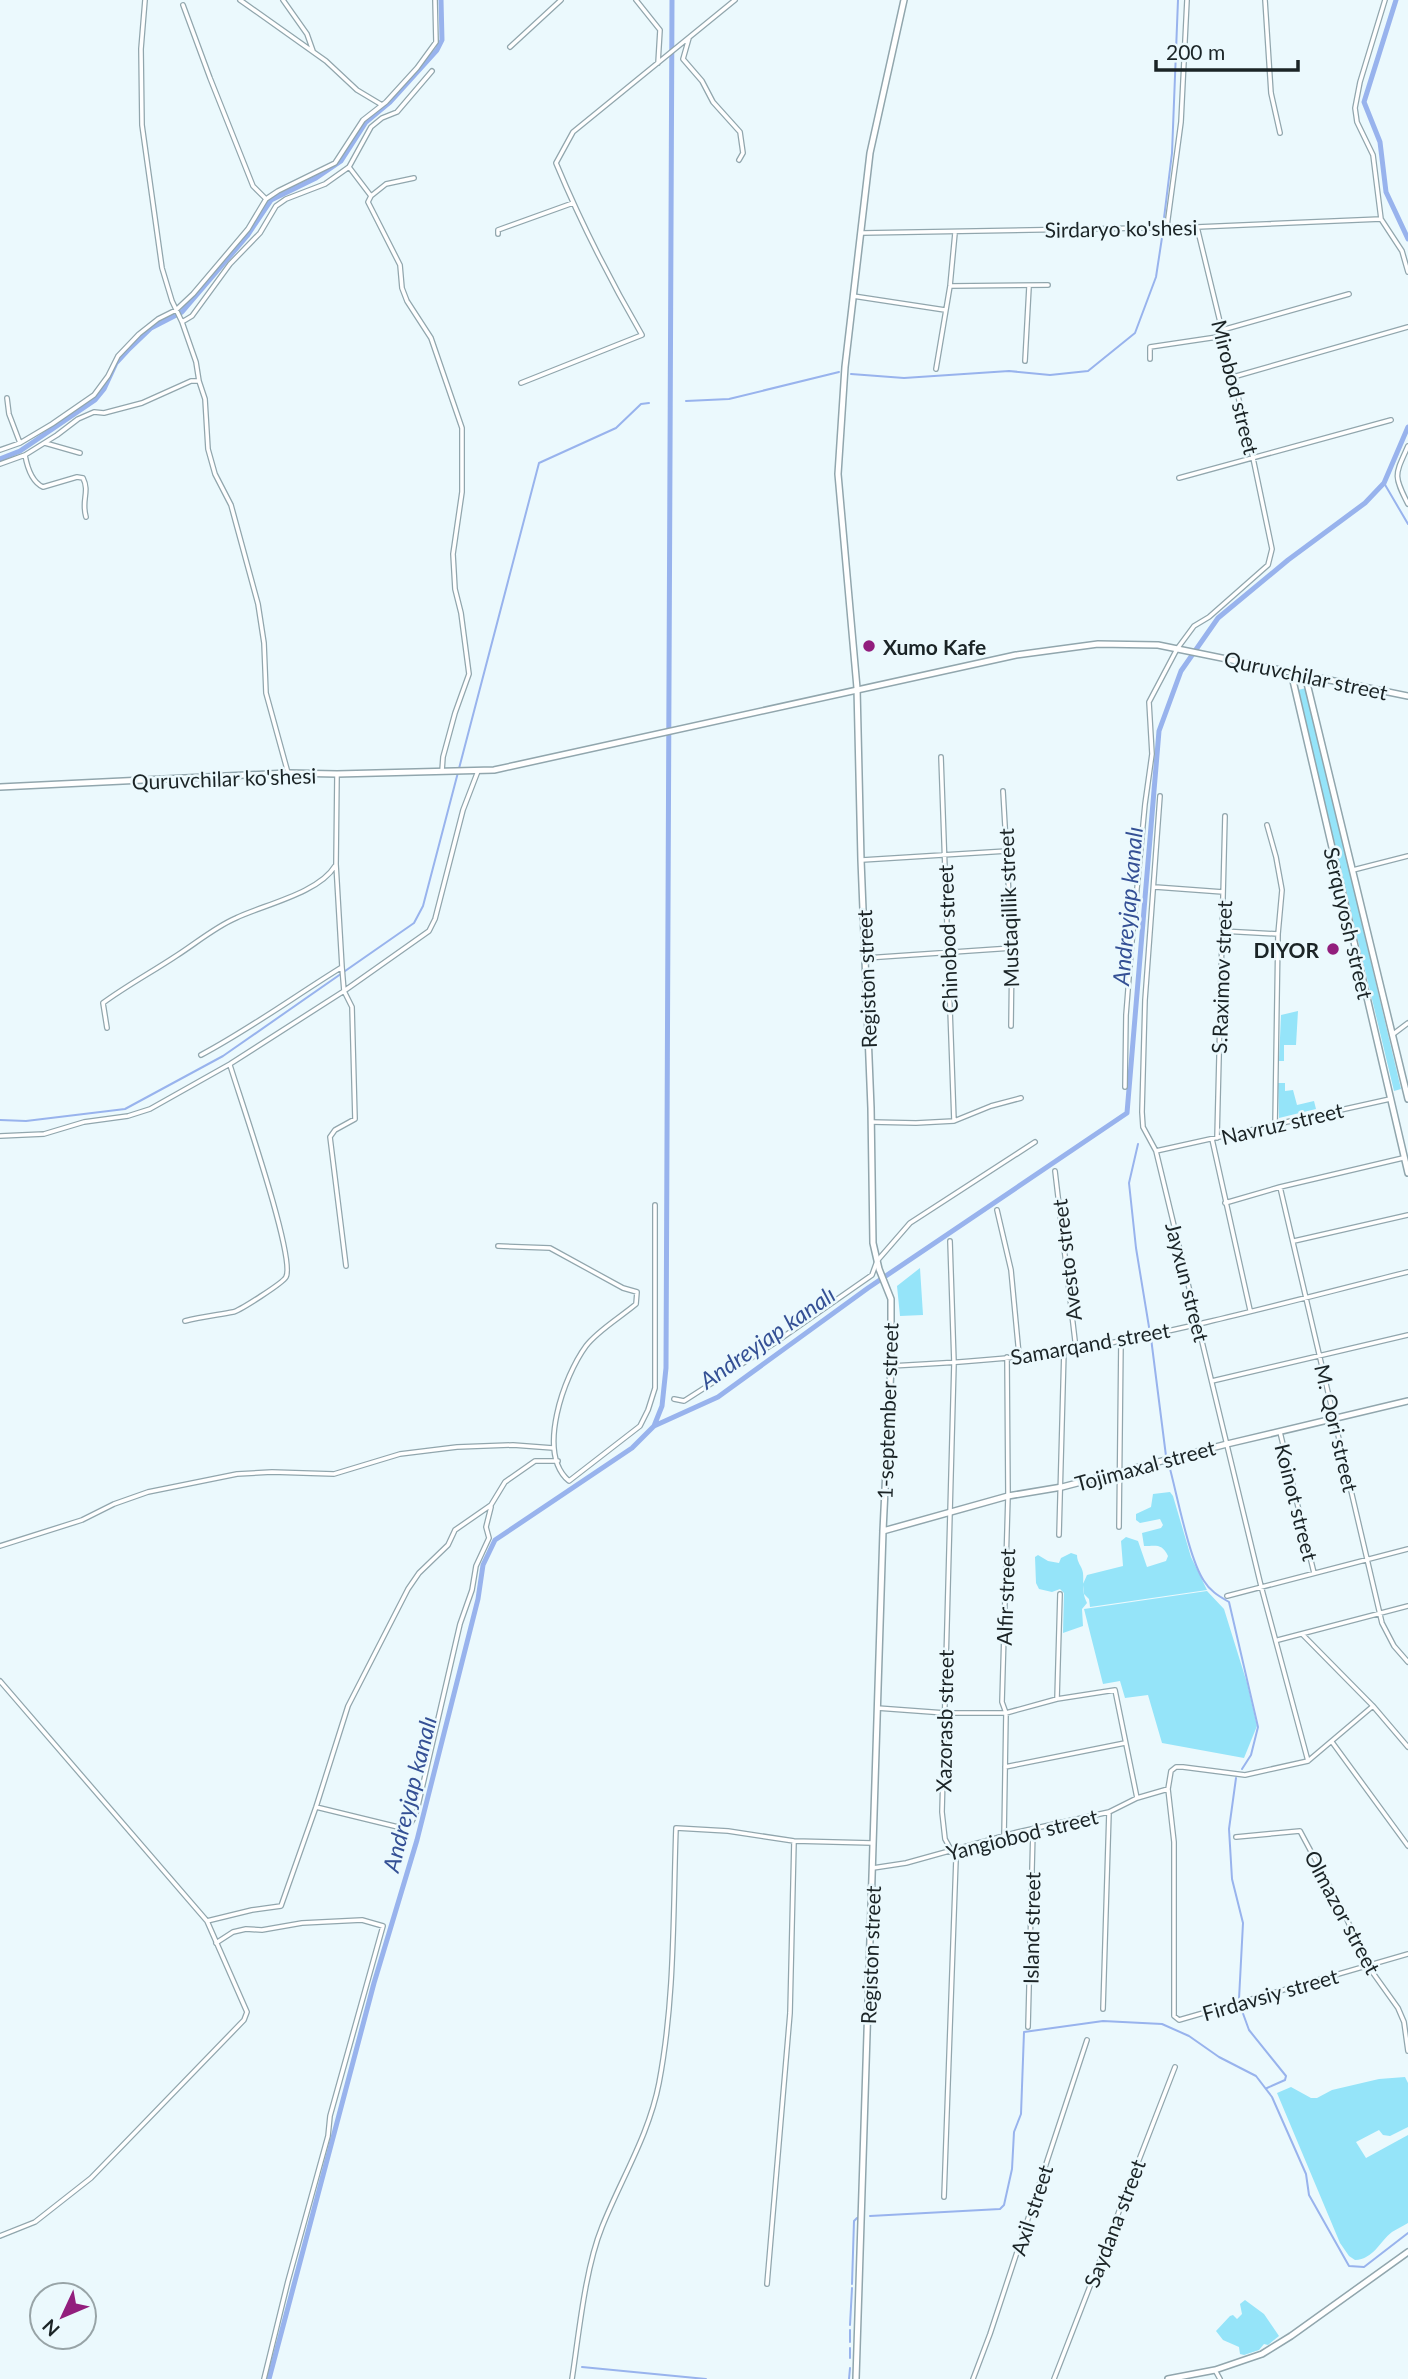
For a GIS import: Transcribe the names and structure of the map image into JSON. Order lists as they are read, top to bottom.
{
  "streets": {
    "street": [
      "Sirdaryo ko'shesi",
      "Mirobod street",
      "Quruvchilar street",
      "Quruvchilar ko'shesi",
      "Mustaqillik street",
      "Serquyosh street",
      "Chinobod street",
      "S.Raximov street",
      "Registon street",
      "Navruz street",
      "Avesto street",
      "Jayxun street",
      "Samarqand street",
      "1-september street",
      "M. Qori street",
      "Tojimaxal street",
      "Koinot street",
      "Alfir street",
      "Xazorasb street",
      "Yangiobod street",
      "Olmazor street",
      "Island street",
      "Firdavsiy street",
      "Axil street",
      "Saydana street"
    ]
  },
  "crossings": [
    ["Sirdaryo ko'shesi", "Mirobod street"],
    ["Sirdaryo ko'shesi", "Registon street"],
    ["Mirobod street", "Quruvchilar street"],
    ["Quruvchilar street", "Quruvchilar ko'shesi"],
    ["Quruvchilar street", "Serquyosh street"],
    ["Quruvchilar street", "Registon street"],
    ["Quruvchilar ko'shesi", "Registon street"],
    ["Serquyosh street", "Navruz street"],
    ["S.Raximov street", "Navruz street"],
    ["S.Raximov street", "Samarqand street"],
    ["Registon street", "1-september street"],
    ["Registon street", "Tojimaxal street"],
    ["Registon street", "Yangiobod street"],
    ["Navruz street", "Jayxun street"],
    ["Avesto street", "Samarqand street"],
    ["Avesto street", "Tojimaxal street"],
    ["Jayxun street", "Samarqand street"],
    ["Jayxun street", "Tojimaxal street"],
    ["Samarqand street", "1-september street"],
    ["Samarqand street", "M. Qori street"],
    ["Samarqand street", "Alfir street"],
    ["Samarqand street", "Xazorasb street"],
    ["1-september street", "Tojimaxal street"],
    ["M. Qori street", "Tojimaxal street"],
    ["Tojimaxal street", "Koinot street"],
    ["Tojimaxal street", "Alfir street"],
    ["Tojimaxal street", "Xazorasb street"],
    ["Alfir street", "Yangiobod street"],
    ["Xazorasb street", "Yangiobod street"],
    ["Yangiobod street", "Island street"],
    ["Yangiobod street", "Firdavsiy street"],
    ["Olmazor street", "Firdavsiy street"]
  ],
  "water": ["Andreyjap kanalı"],
  "places": ["Xumo Kafe", "DIYOR"],
  "scale_bar": "200 m",
  "north": "bottom left"
}
